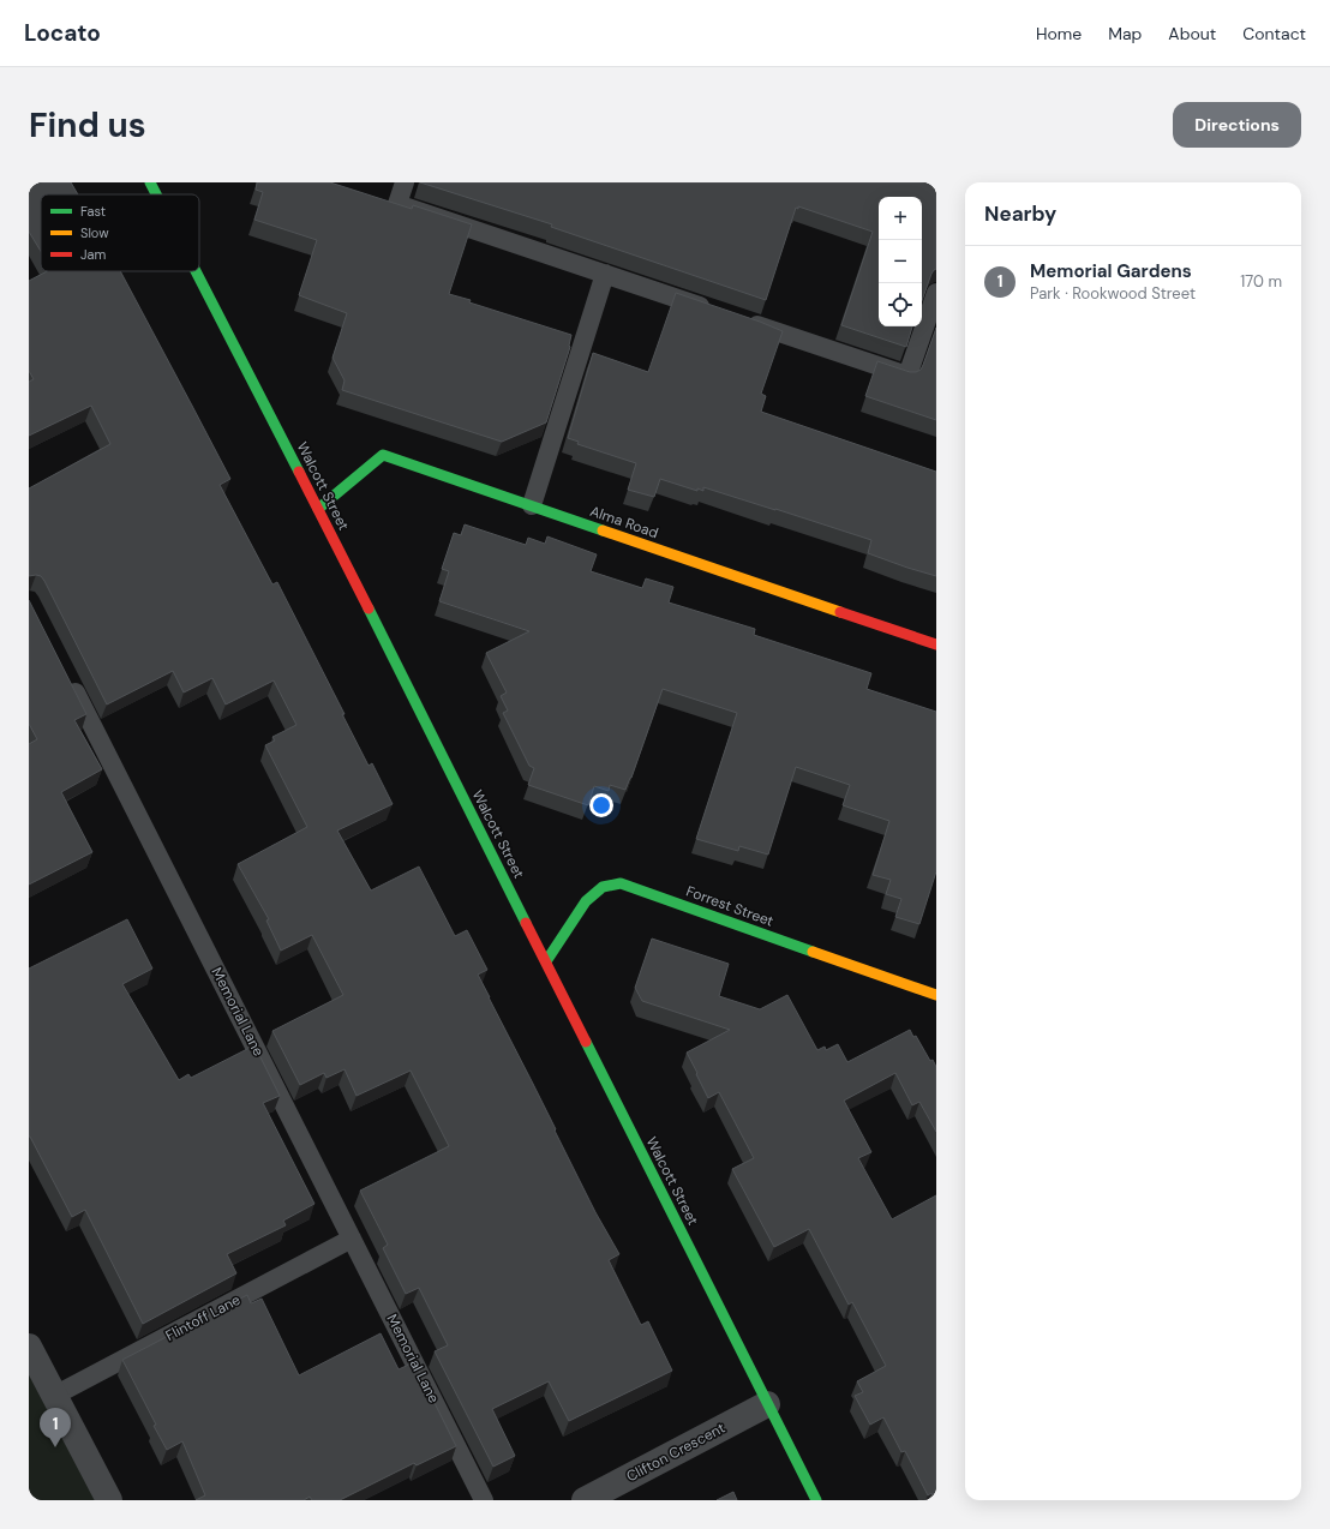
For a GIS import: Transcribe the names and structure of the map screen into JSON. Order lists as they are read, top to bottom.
{
  "streets": {
    "main road": ["Walcott Street", "Alma Road", "Forrest Street"],
    "street": ["Clifton Crescent"],
    "lane": ["Memorial Lane", "Flintoff Lane"]
  },
  "crossings": [
    ["Walcott Street", "Alma Road"],
    ["Walcott Street", "Forrest Street"],
    ["Walcott Street", "Clifton Crescent"],
    ["Memorial Lane", "Flintoff Lane"]
  ],
  "legend": ["Fast", "Slow", "Jam"],
  "page": {
    "header": "Locato",
    "nav": [
      "Home",
      "Map",
      "About",
      "Contact"
    ],
    "buttons": "Directions",
    "title": "Find us",
    "heading": "Nearby",
    "map_buttons": ["+", "−"],
    "list": [
      {
        "mark": "1",
        "name": "Memorial Gardens",
        "note": "Park · Rookwood Street",
        "value": "170 m"
      }
    ],
    "pins": "1"
  }
}
